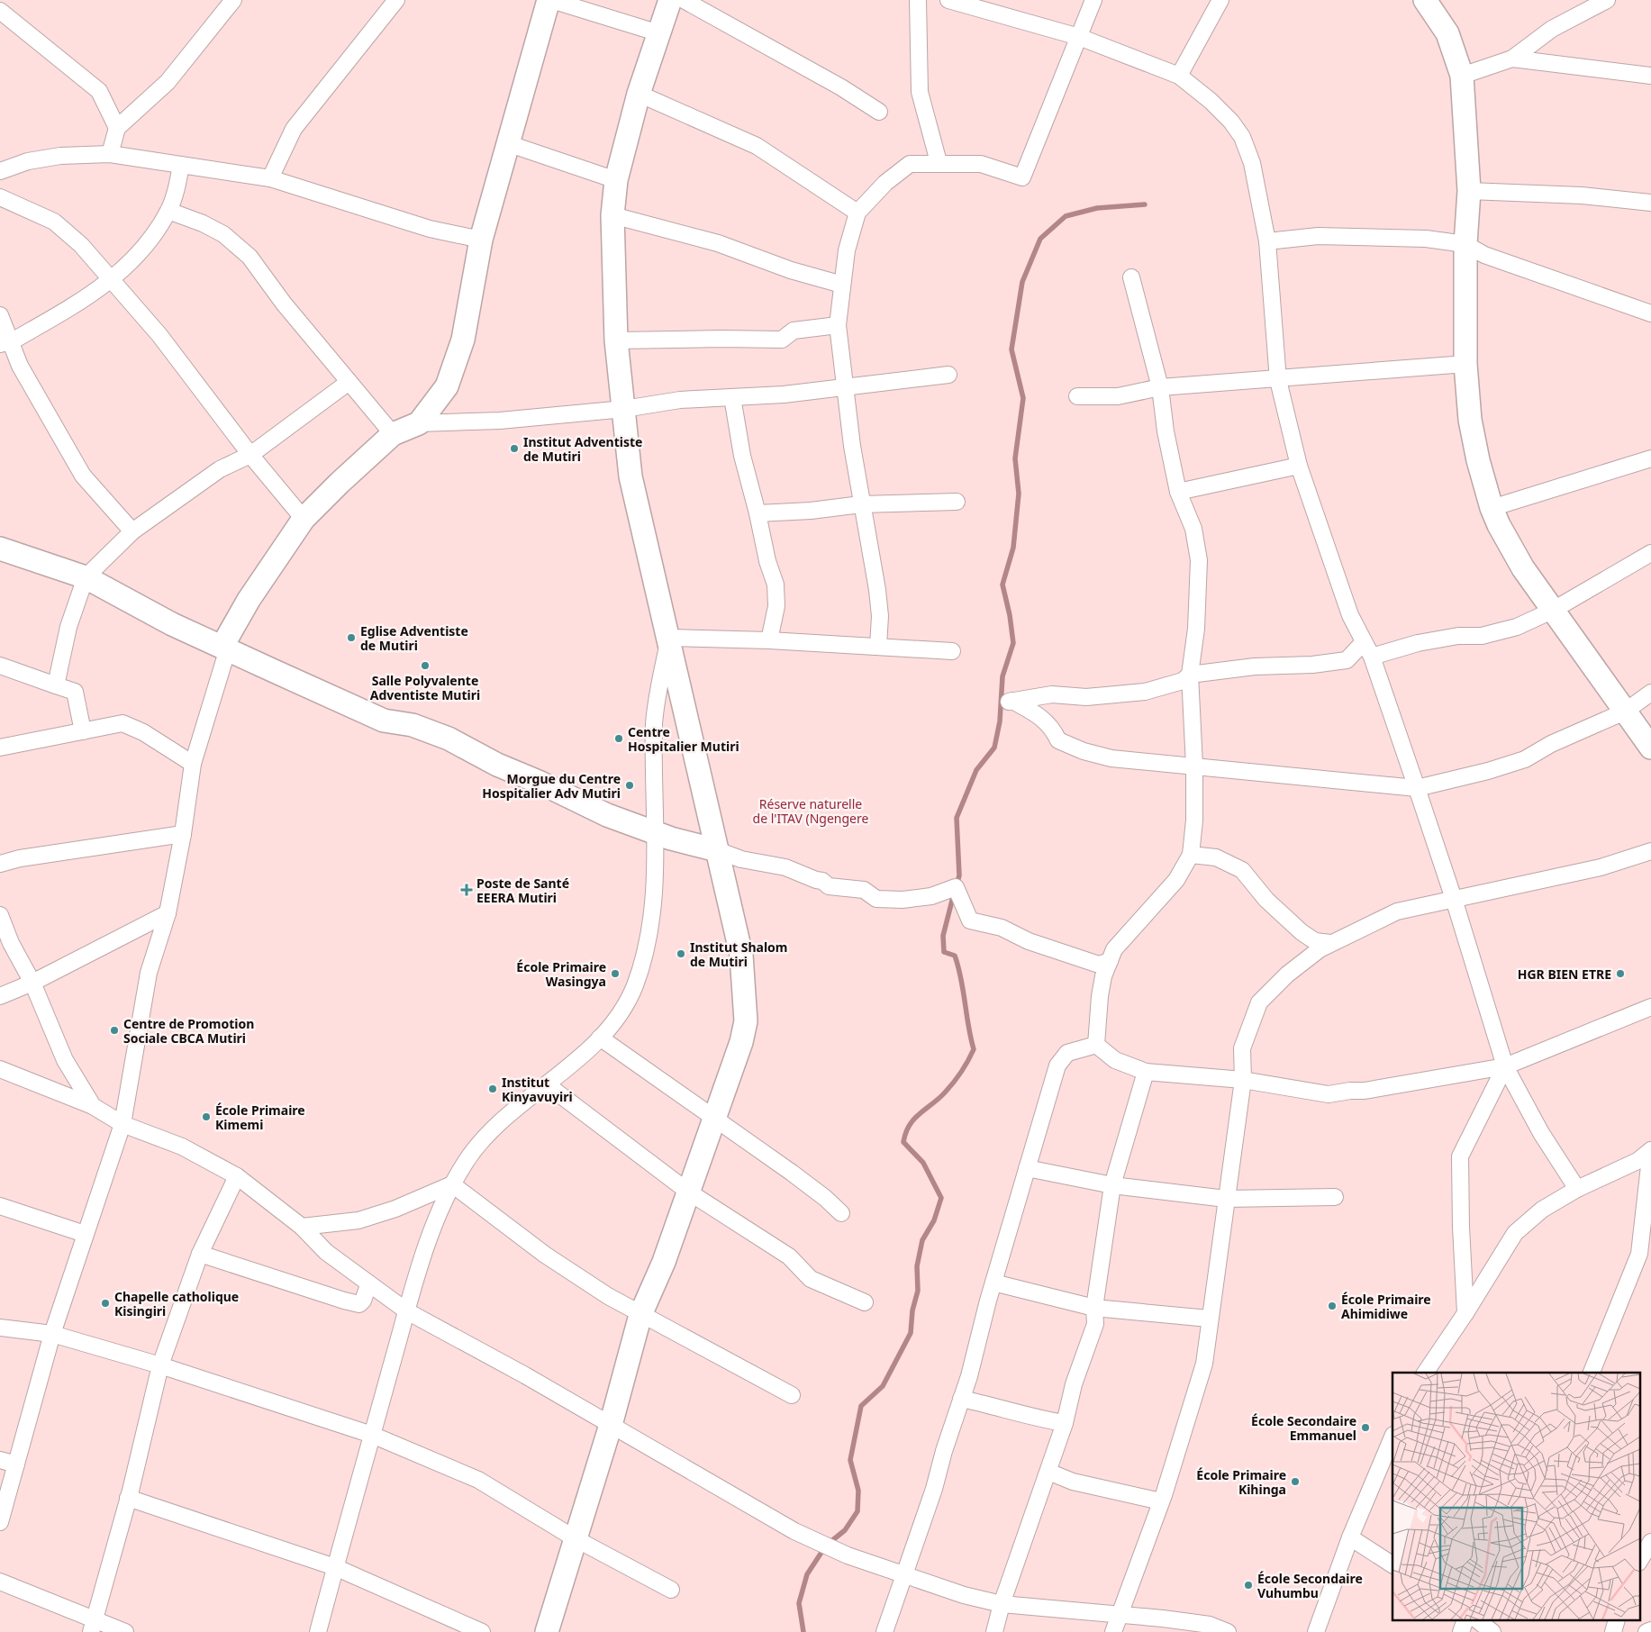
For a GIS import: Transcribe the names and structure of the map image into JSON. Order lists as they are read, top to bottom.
{
  "parks": ["Réserve naturelle de l'ITAV (Ngengere"],
  "places": {
    "other": [
      "Institut Adventiste de Mutiri",
      "Eglise Adventiste de Mutiri",
      "Salle Polyvalente Adventiste Mutiri",
      "Centre Hospitalier Mutiri",
      "Morgue du Centre Hospitalier Adv Mutiri",
      "Institut Shalom de Mutiri",
      "École Primaire Wasingya",
      "HGR BIEN ETRE",
      "Centre de Promotion Sociale CBCA Mutiri",
      "Institut Kinyavuyiri",
      "École Primaire Kimemi",
      "Chapelle catholique Kisingiri",
      "École Primaire Ahimidiwe",
      "École Secondaire Emmanuel",
      "École Primaire Kihinga",
      "École Secondaire Vuhumbu"
    ],
    "health": ["Poste de Santé EEERA Mutiri"]
  }
}
